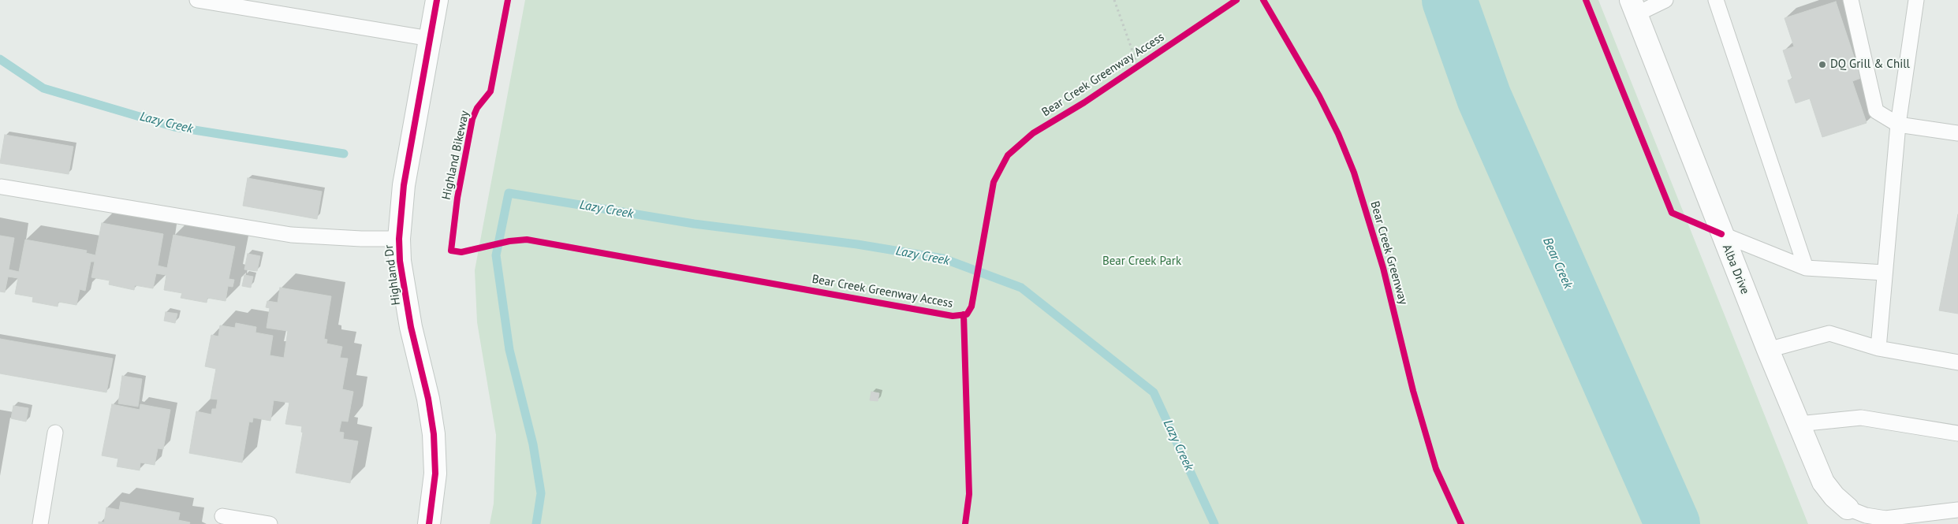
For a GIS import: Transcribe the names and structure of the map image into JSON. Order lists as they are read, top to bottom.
{
  "streets": {
    "street": ["Alba Drive", "Highland Dr"],
    "cycle path": ["Bear Creek Greenway Access", "Bear Creek Greenway"]
  },
  "water": ["Lazy Creek", "Bear Creek"],
  "parks": ["Bear Creek Park"],
  "places": ["DQ Grill & Chill"]
}
